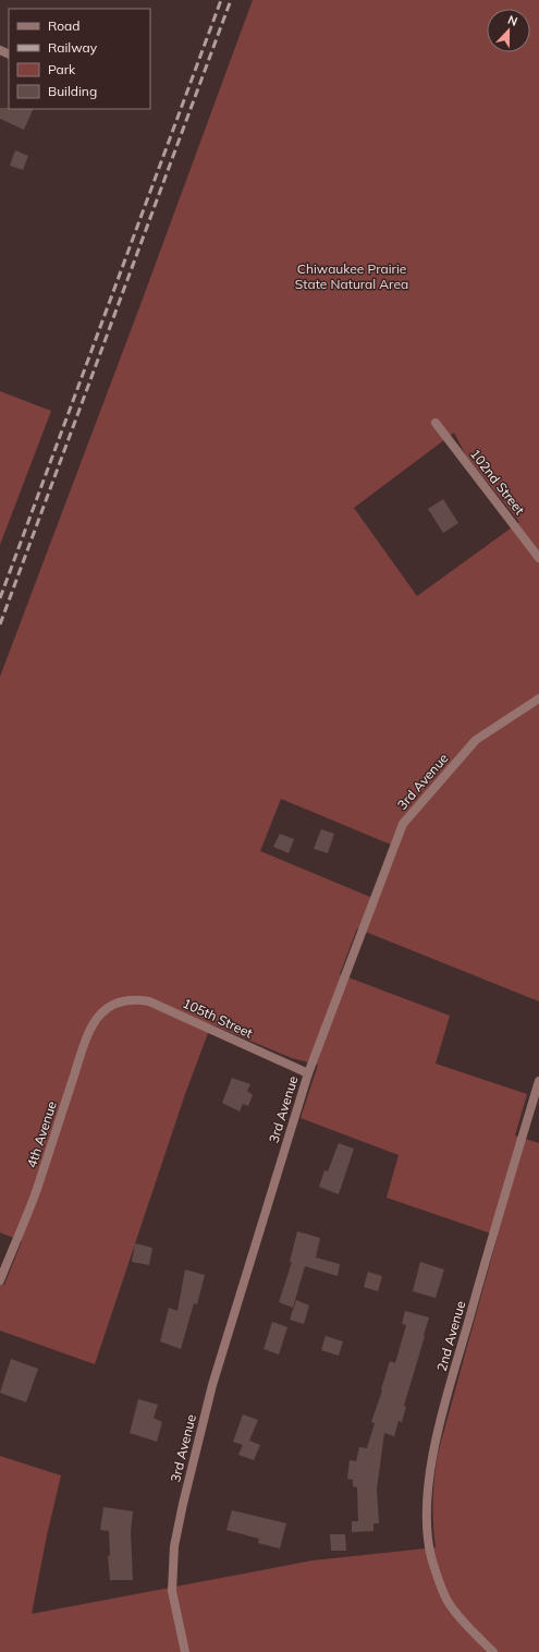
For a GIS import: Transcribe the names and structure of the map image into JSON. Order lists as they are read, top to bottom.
{
  "streets": {
    "street": [
      "102nd Street",
      "3rd Avenue",
      "105th Street",
      "4th Avenue",
      "2nd Avenue"
    ]
  },
  "crossings": [
    ["3rd Avenue", "105th Street"],
    ["105th Street", "4th Avenue"]
  ],
  "parks": ["Chiwaukee Prairie State Natural Area"],
  "legend": [
    "Road",
    "Railway",
    "Park",
    "Building"
  ],
  "north": "top"
}
